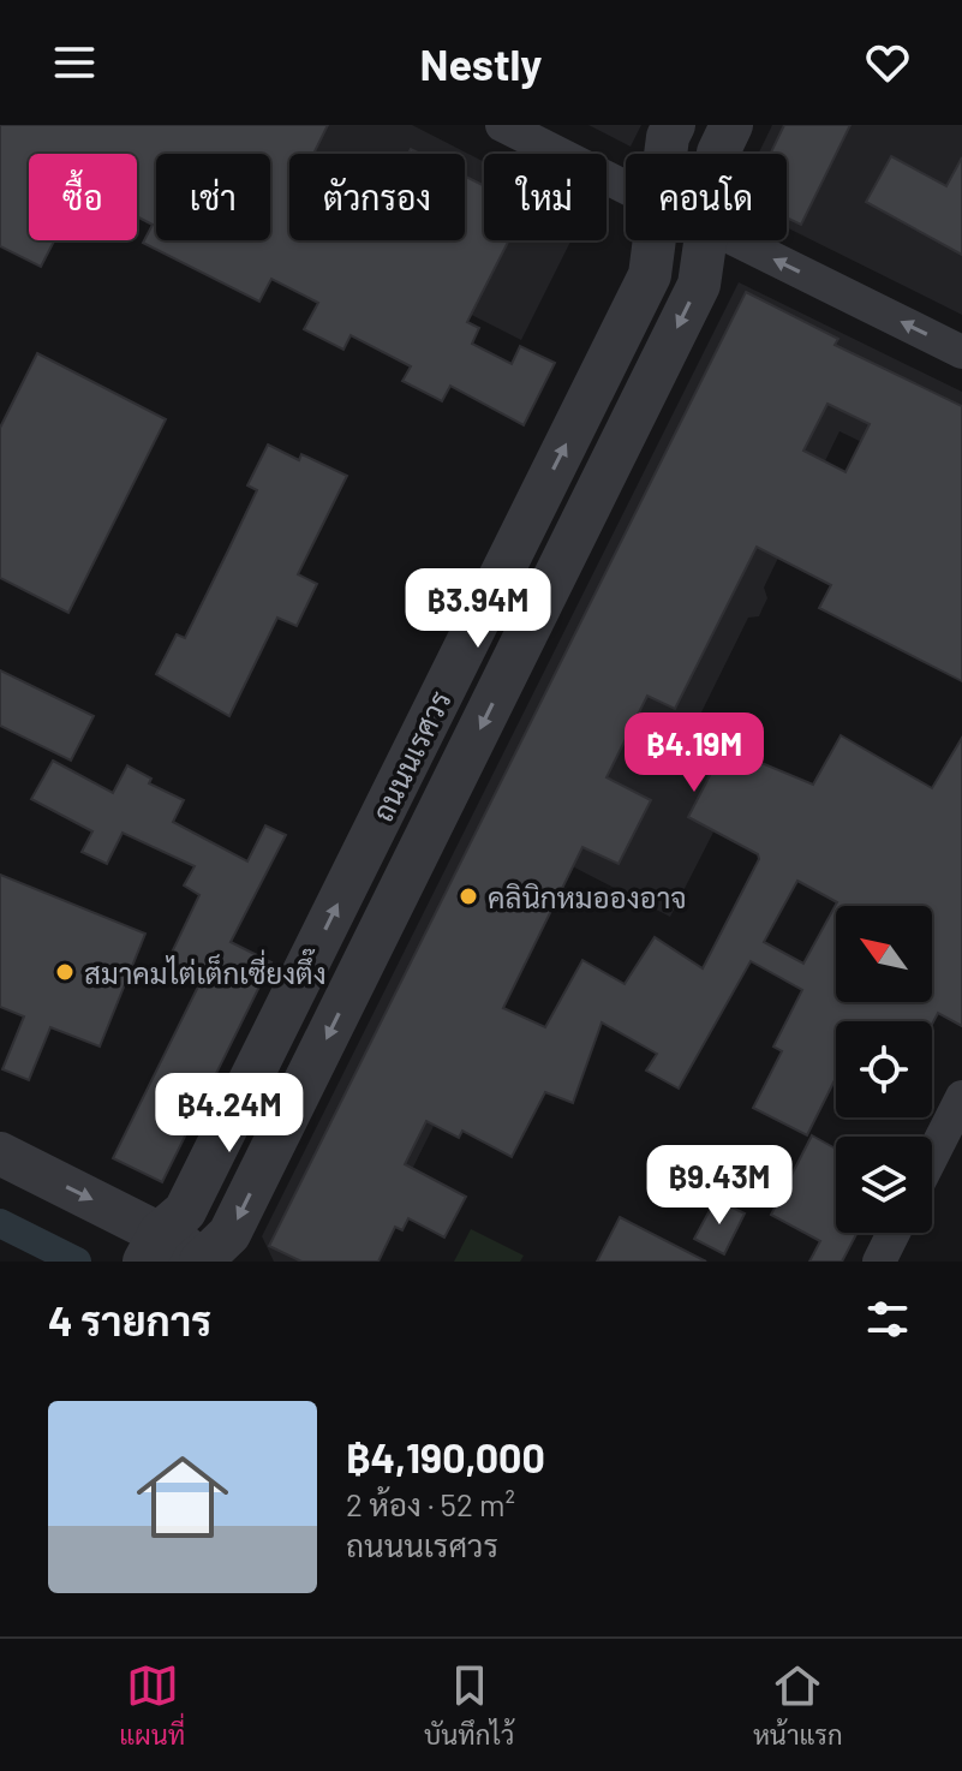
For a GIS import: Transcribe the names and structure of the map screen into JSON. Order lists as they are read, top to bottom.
{
  "streets": {
    "street": ["ถนนนเรศวร"]
  },
  "places": ["คลินิกหมอองอาจ", "สมาคมไต่เต็กเซี่ยงตึ๊ง"],
  "north": "top left",
  "page": {
    "header": "Nestly",
    "chip": [
      "ซื้อ",
      "เช่า",
      "ตัวกรอง",
      "ใหม่",
      "คอนโด"
    ],
    "price": [
      "฿3.94M",
      "฿4.19M",
      "฿4.24M",
      "฿9.43M"
    ],
    "heading": "4 รายการ",
    "list": [
      {
        "name": "฿4,190,000",
        "note": "2 ห้อง · 52 m² · ถนนนเรศวร"
      }
    ],
    "tabs": ["แผนที่", "บันทึกไว้", "หน้าแรก"]
  }
}
